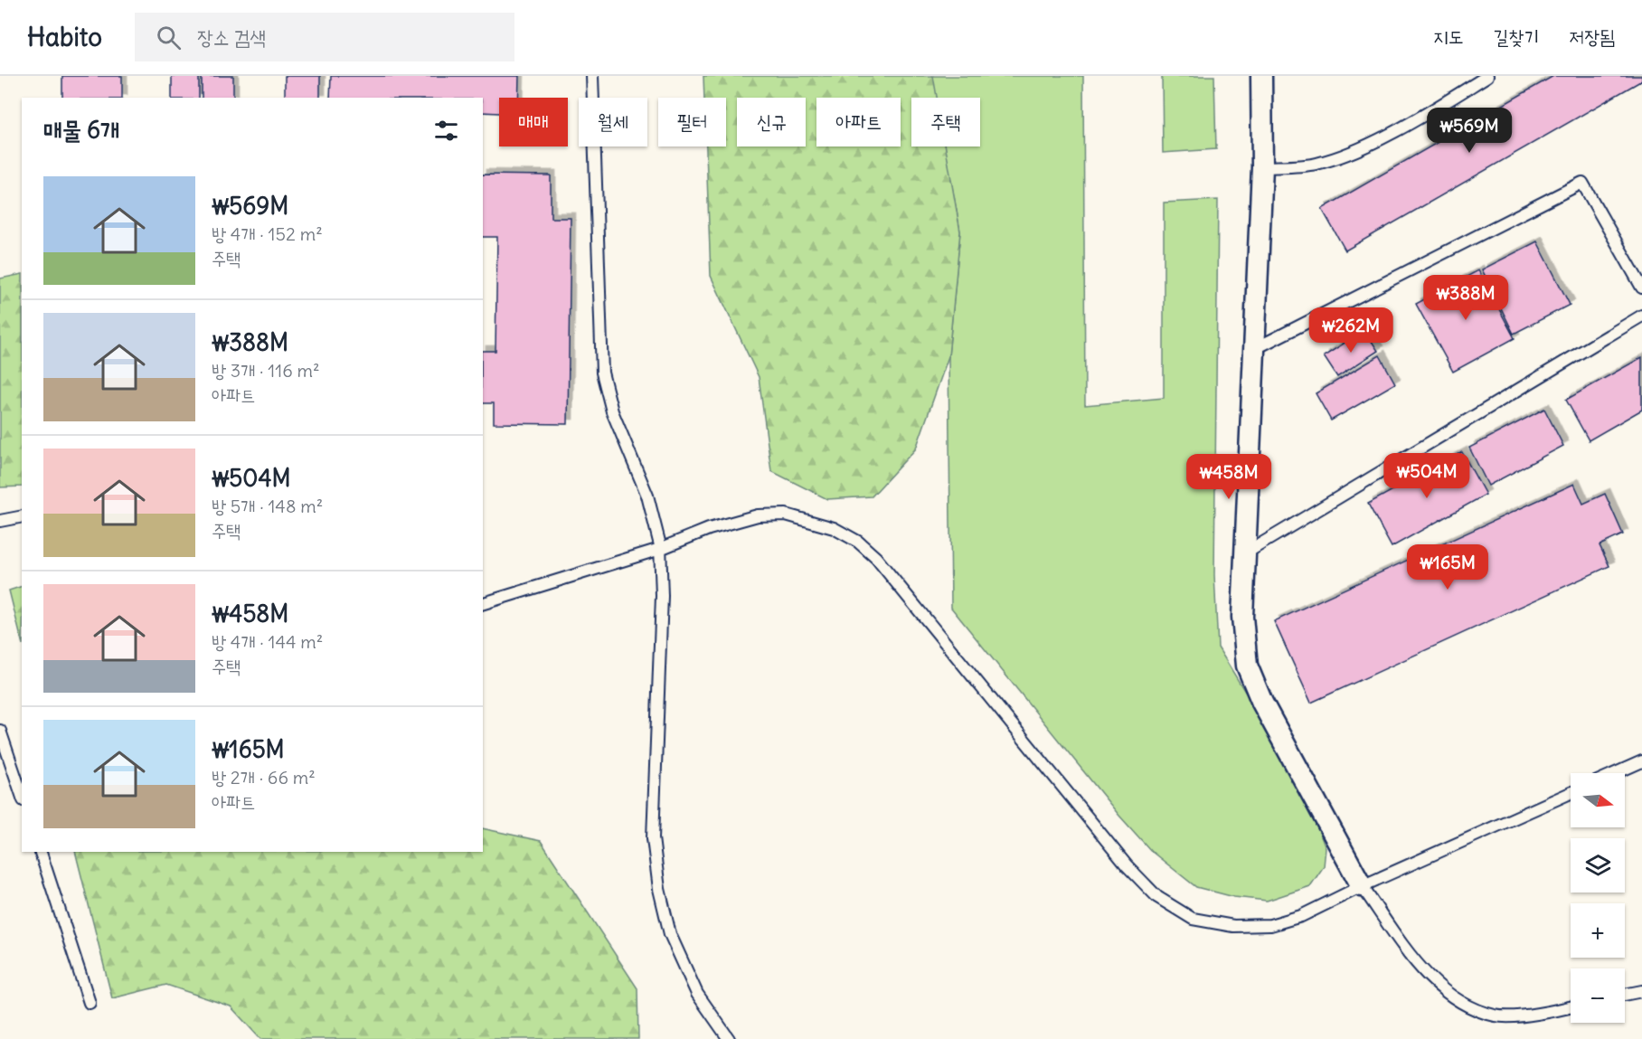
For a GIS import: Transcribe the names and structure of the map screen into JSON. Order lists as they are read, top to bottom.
{
  "north": "right",
  "page": {
    "header": "Habito",
    "search": "장소 검색",
    "nav": ["지도", "길찾기", "저장됨"],
    "chip": [
      "매매",
      "월세",
      "필터",
      "신규",
      "아파트",
      "주택"
    ],
    "heading": "매물 6개",
    "price": [
      "₩569M",
      "₩388M",
      "₩262M",
      "₩504M",
      "₩458M",
      "₩165M"
    ],
    "list": [
      {
        "name": "₩569M",
        "note": "방 4개 · 152 m² · 주택"
      },
      {
        "name": "₩388M",
        "note": "방 3개 · 116 m² · 아파트"
      },
      {
        "name": "₩504M",
        "note": "방 5개 · 148 m² · 주택"
      },
      {
        "name": "₩458M",
        "note": "방 4개 · 144 m² · 주택"
      },
      {
        "name": "₩165M",
        "note": "방 2개 · 66 m² · 아파트"
      }
    ],
    "map_buttons": ["+", "−"]
  }
}
